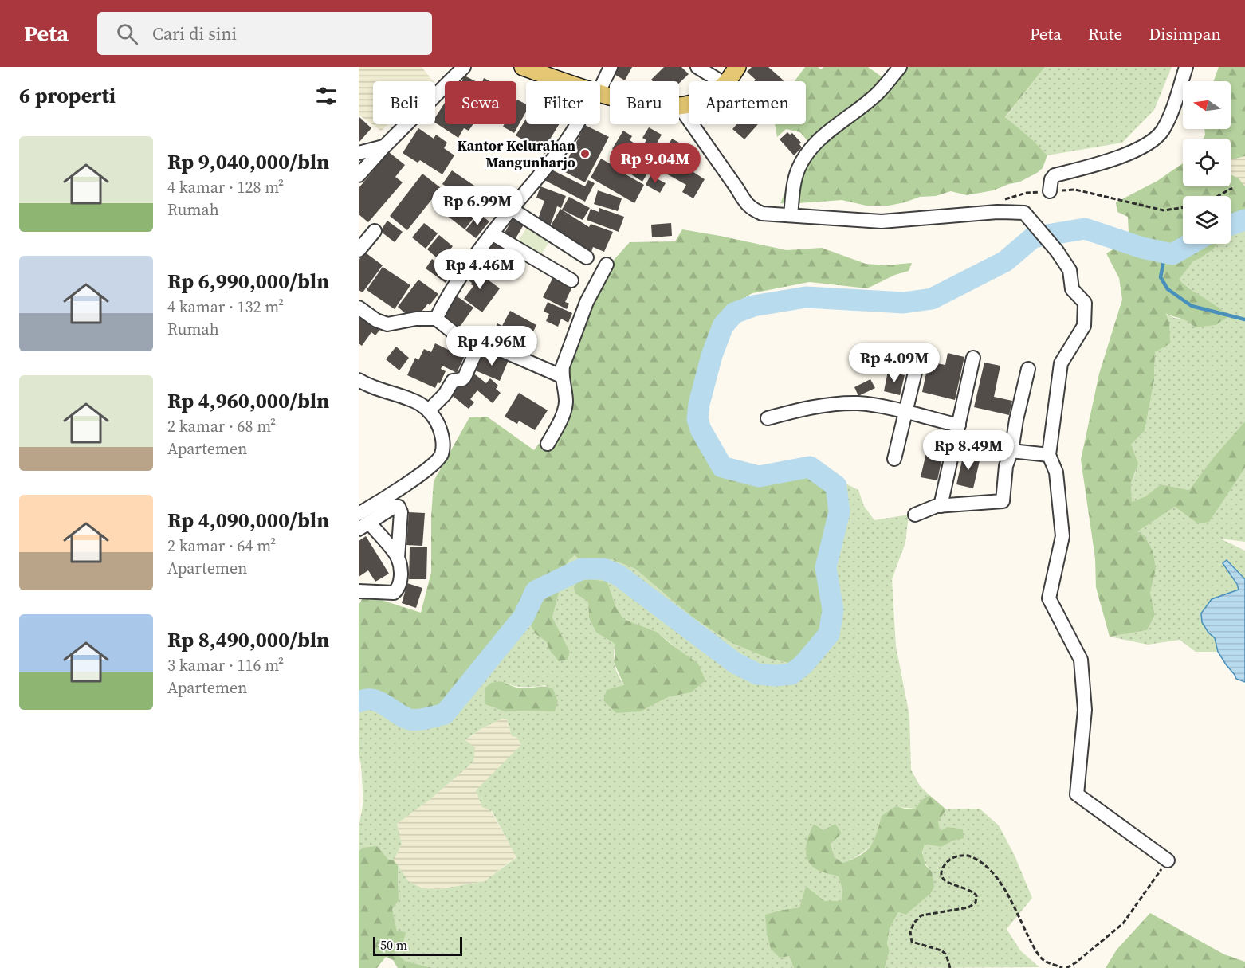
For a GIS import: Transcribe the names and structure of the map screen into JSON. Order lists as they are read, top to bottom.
{
  "places": ["Kantor Kelurahan Mangunharjo"],
  "scale_bar": "50 m",
  "north": "left",
  "page": {
    "header": "Peta",
    "search": "Cari di sini",
    "nav": ["Peta", "Rute", "Disimpan"],
    "heading": "6 properti",
    "chip": [
      "Beli",
      "Sewa",
      "Filter",
      "Baru",
      "Apartemen"
    ],
    "list": [
      {
        "name": "Rp 9,040,000/bln",
        "note": "4 kamar · 128 m² · Rumah"
      },
      {
        "name": "Rp 6,990,000/bln",
        "note": "4 kamar · 132 m² · Rumah"
      },
      {
        "name": "Rp 4,960,000/bln",
        "note": "2 kamar · 68 m² · Apartemen"
      },
      {
        "name": "Rp 4,090,000/bln",
        "note": "2 kamar · 64 m² · Apartemen"
      },
      {
        "name": "Rp 8,490,000/bln",
        "note": "3 kamar · 116 m² · Apartemen"
      }
    ],
    "price": [
      "Rp 9.04M",
      "Rp 6.99M",
      "Rp 4.46M",
      "Rp 4.96M",
      "Rp 4.09M",
      "Rp 8.49M"
    ],
    "scale": "50 m"
  }
}
